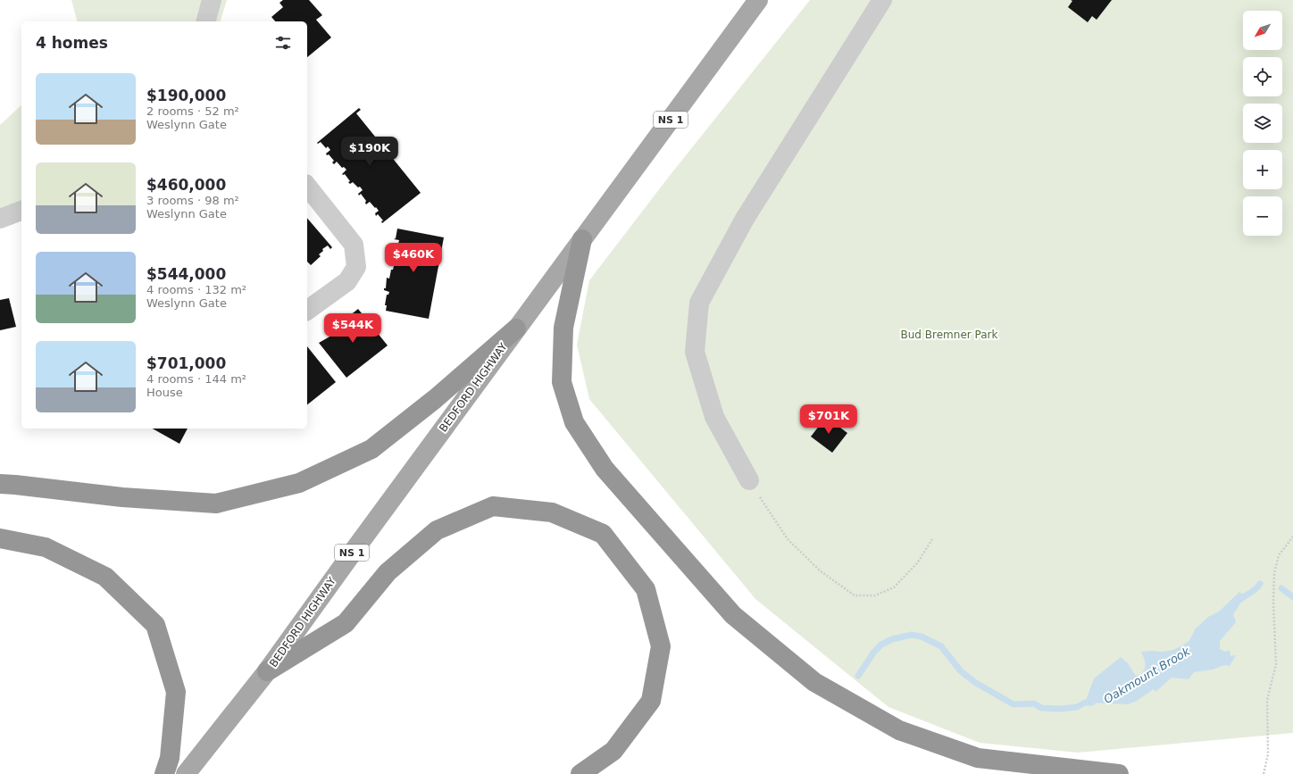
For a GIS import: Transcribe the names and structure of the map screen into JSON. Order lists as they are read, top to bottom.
{
  "streets": {
    "main road": ["NS 1", "BEDFORD HIGHWAY"]
  },
  "water": ["Oakmount Brook"],
  "parks": ["Bud Bremner Park"],
  "north": "bottom left",
  "page": {
    "map_buttons": ["+", "−"],
    "heading": "4 homes",
    "list": [
      {
        "name": "$190,000",
        "note": "2 rooms · 52 m² · Weslynn Gate"
      },
      {
        "name": "$460,000",
        "note": "3 rooms · 98 m² · Weslynn Gate"
      },
      {
        "name": "$544,000",
        "note": "4 rooms · 132 m² · Weslynn Gate"
      },
      {
        "name": "$701,000",
        "note": "4 rooms · 144 m² · House"
      }
    ],
    "price": [
      "$190K",
      "$460K",
      "$544K",
      "$701K"
    ]
  }
}
